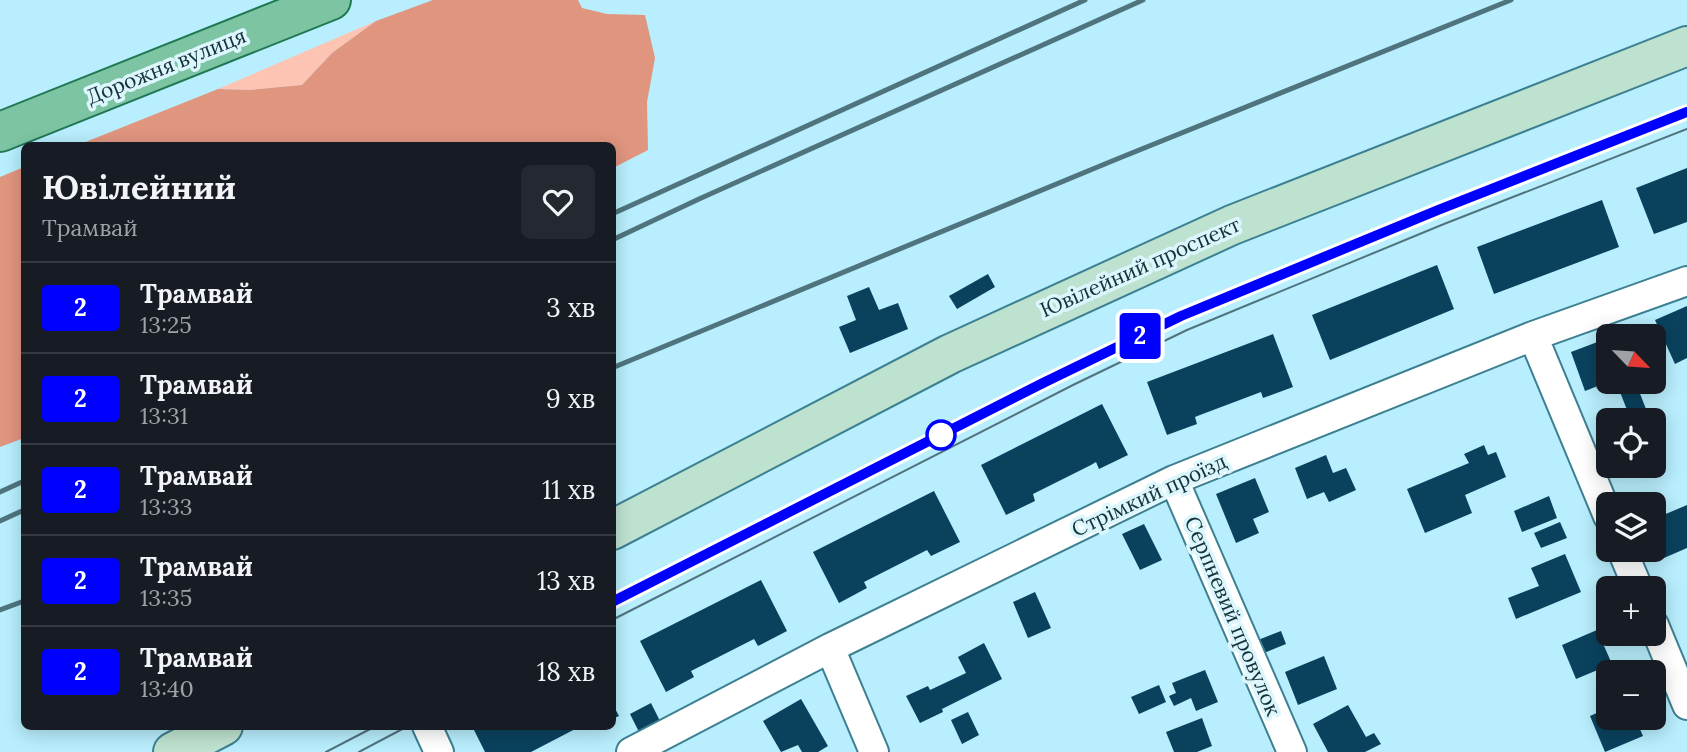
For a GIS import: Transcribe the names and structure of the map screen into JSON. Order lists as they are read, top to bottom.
{
  "streets": {
    "main road": ["Дорожня вулиця", "Ювілейний проспект"],
    "street": ["Стрімкий проїзд", "Серпневий провулок"]
  },
  "crossings": [
    ["Стрімкий проїзд", "Серпневий провулок"]
  ],
  "lines": ["tram line 2"],
  "north": "bottom right",
  "page": {
    "on_map": "2",
    "heading": ["Ювілейний", "Трамвай"],
    "list": [
      {
        "mark": "2",
        "name": "Трамвай",
        "note": "13:25",
        "value": "3 хв"
      },
      {
        "mark": "2",
        "name": "Трамвай",
        "note": "13:31",
        "value": "9 хв"
      },
      {
        "mark": "2",
        "name": "Трамвай",
        "note": "13:33",
        "value": "11 хв"
      },
      {
        "mark": "2",
        "name": "Трамвай",
        "note": "13:35",
        "value": "13 хв"
      },
      {
        "mark": "2",
        "name": "Трамвай",
        "note": "13:40",
        "value": "18 хв"
      }
    ],
    "map_buttons": ["+", "−"]
  }
}
